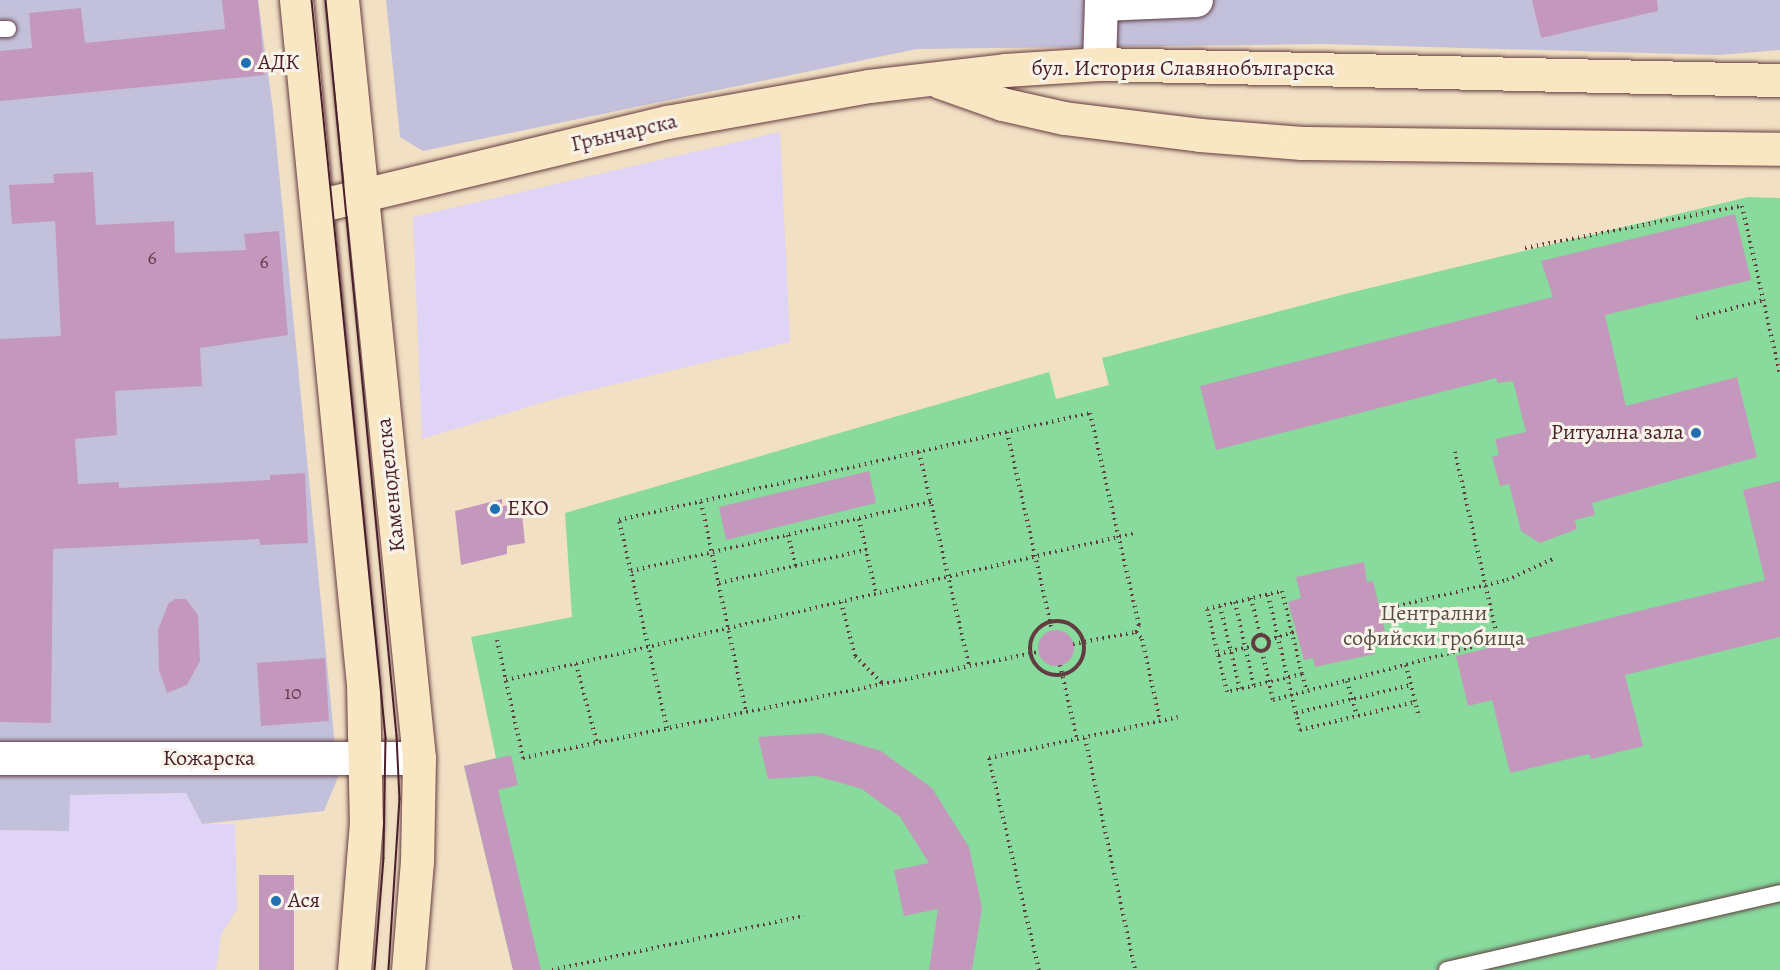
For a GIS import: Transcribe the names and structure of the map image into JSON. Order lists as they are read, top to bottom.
{
  "streets": {
    "main road": ["бул. История Славянобългарска", "Грънчарска", "Каменоделска"],
    "street": ["Кожарска"]
  },
  "crossings": [
    ["бул. История Славянобългарска", "Грънчарска"],
    ["Грънчарска", "Каменоделска"],
    ["Каменоделска", "Кожарска"]
  ],
  "parks": ["Централни софийски гробища"],
  "places": [
    "АДК",
    "Ритуална зала",
    "EKO",
    "Ася"
  ],
  "house_numbers": ["6", "6", "10"]
}
